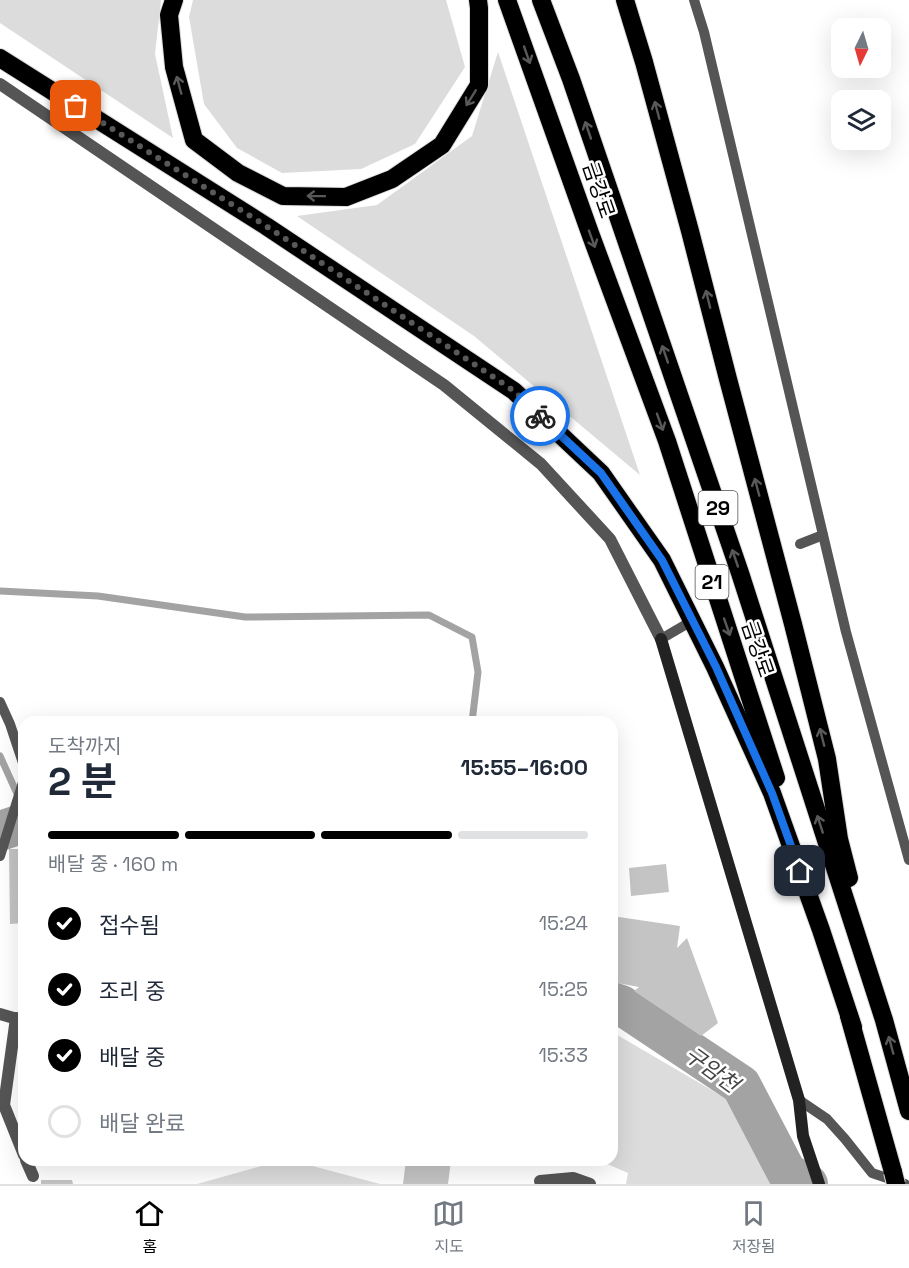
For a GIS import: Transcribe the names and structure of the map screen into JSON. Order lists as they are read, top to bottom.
{
  "streets": {
    "highway": ["금강로", "29", "21"]
  },
  "water": ["구암천"],
  "north": "bottom",
  "page": {
    "heading": ["2 분", "도착까지", "15:55–16:00"],
    "bar": "배달 중 · 160 m",
    "list": [
      ["접수됨", "15:24"],
      ["조리 중", "15:25"],
      ["배달 중", "15:33"],
      "배달 완료"
    ],
    "tabs": ["홈", "지도", "저장됨"]
  }
}
